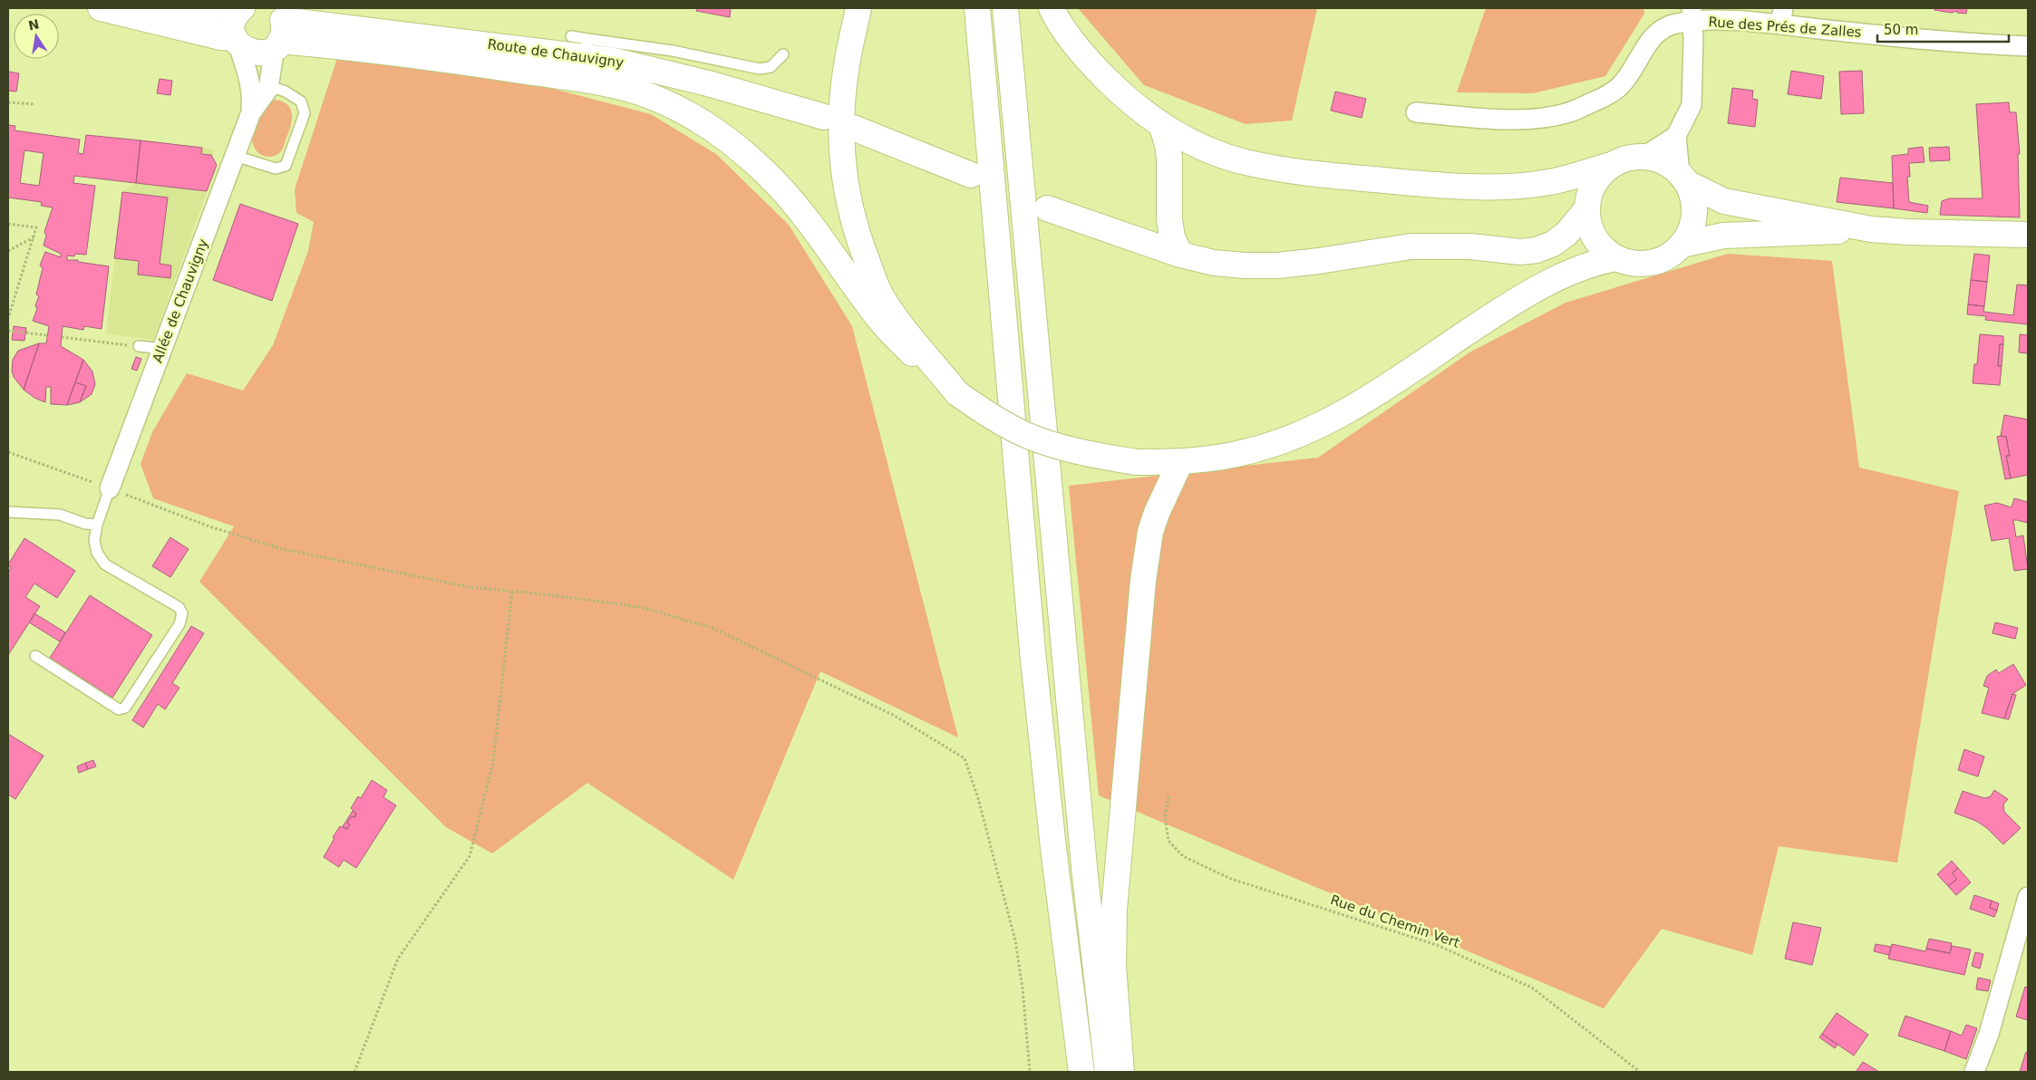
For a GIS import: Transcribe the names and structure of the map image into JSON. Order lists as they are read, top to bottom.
{
  "streets": {
    "main road": ["Route de Chauvigny"],
    "street": ["Rue des Prés de Zalles", "Allée de Chauvigny"],
    "path": ["Rue du Chemin Vert"]
  },
  "crossings": [
    ["Route de Chauvigny", "Allée de Chauvigny"]
  ],
  "scale_bar": "50 m",
  "north": "top"
}
